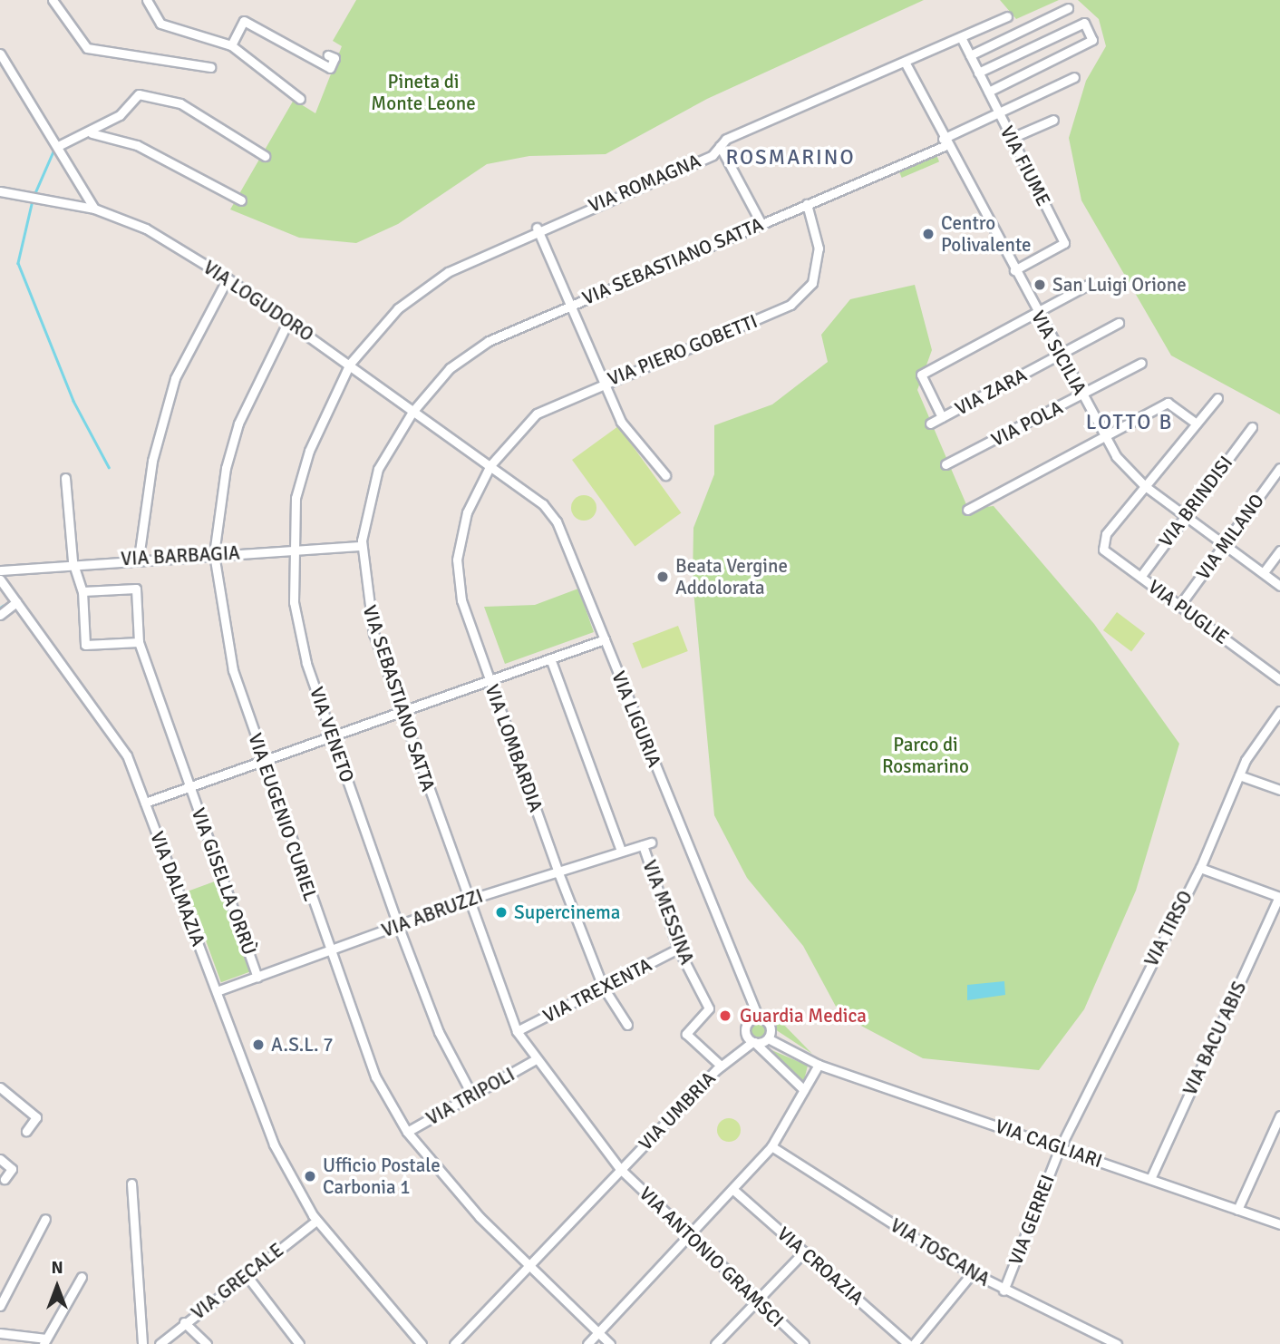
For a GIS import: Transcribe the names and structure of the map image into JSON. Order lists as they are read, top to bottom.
{
  "streets": {
    "street": [
      "VIA FIUME",
      "VIA ROMAGNA",
      "VIA SEBASTIANO SATTA",
      "VIA LOGUDORO",
      "VIA PIERO GOBETTI",
      "VIA SICILIA",
      "VIA ZARA",
      "VIA POLA",
      "VIA BRINDISI",
      "VIA MILANO",
      "VIA BARBAGIA",
      "VIA PUGLIE",
      "VIA LIGURIA",
      "VIA VENETO",
      "VIA LOMBARDIA",
      "VIA EUGENIO CURIEL",
      "VIA GISELLA ORRÙ",
      "VIA DALMAZIA",
      "VIA MESSINA",
      "VIA ABRUZZI",
      "VIA TIRSO",
      "VIA TREXENTA",
      "VIA BACU ABIS",
      "VIA TRIPOLI",
      "VIA UMBRIA",
      "VIA CAGLIARI",
      "VIA GERREI",
      "VIA TOSCANA",
      "VIA ANTONIO GRAMSCI",
      "VIA CROAZIA",
      "VIA GRECALE"
    ]
  },
  "crossings": [
    ["VIA FIUME", "VIA ROMAGNA"],
    ["VIA FIUME", "VIA SEBASTIANO SATTA"],
    ["VIA FIUME", "VIA SICILIA"],
    ["VIA ROMAGNA", "VIA LOGUDORO"],
    ["VIA ROMAGNA", "VIA SICILIA"],
    ["VIA ROMAGNA", "VIA VENETO"],
    ["VIA SEBASTIANO SATTA", "VIA LOGUDORO"],
    ["VIA SEBASTIANO SATTA", "VIA PIERO GOBETTI"],
    ["VIA SEBASTIANO SATTA", "VIA SICILIA"],
    ["VIA SEBASTIANO SATTA", "VIA BARBAGIA"],
    ["VIA SEBASTIANO SATTA", "VIA ABRUZZI"],
    ["VIA SEBASTIANO SATTA", "VIA TREXENTA"],
    ["VIA SEBASTIANO SATTA", "VIA TRIPOLI"],
    ["VIA SEBASTIANO SATTA", "VIA UMBRIA"],
    ["VIA SEBASTIANO SATTA", "VIA ANTONIO GRAMSCI"],
    ["VIA LOGUDORO", "VIA PIERO GOBETTI"],
    ["VIA LOGUDORO", "VIA LIGURIA"],
    ["VIA LOGUDORO", "VIA VENETO"],
    ["VIA LOGUDORO", "VIA LOMBARDIA"],
    ["VIA LOGUDORO", "VIA EUGENIO CURIEL"],
    ["VIA PIERO GOBETTI", "VIA LIGURIA"],
    ["VIA PIERO GOBETTI", "VIA LOMBARDIA"],
    ["VIA SICILIA", "VIA ZARA"],
    ["VIA SICILIA", "VIA POLA"],
    ["VIA SICILIA", "VIA BRINDISI"],
    ["VIA SICILIA", "VIA MILANO"],
    ["VIA SICILIA", "VIA PUGLIE"],
    ["VIA BRINDISI", "VIA PUGLIE"],
    ["VIA MILANO", "VIA PUGLIE"],
    ["VIA BARBAGIA", "VIA VENETO"],
    ["VIA BARBAGIA", "VIA EUGENIO CURIEL"],
    ["VIA LIGURIA", "VIA LOMBARDIA"],
    ["VIA LIGURIA", "VIA UMBRIA"],
    ["VIA VENETO", "VIA ABRUZZI"],
    ["VIA VENETO", "VIA TRIPOLI"],
    ["VIA LOMBARDIA", "VIA ABRUZZI"],
    ["VIA LOMBARDIA", "VIA TREXENTA"],
    ["VIA EUGENIO CURIEL", "VIA ABRUZZI"],
    ["VIA EUGENIO CURIEL", "VIA TRIPOLI"],
    ["VIA EUGENIO CURIEL", "VIA UMBRIA"],
    ["VIA GISELLA ORRÙ", "VIA ABRUZZI"],
    ["VIA DALMAZIA", "VIA ABRUZZI"],
    ["VIA DALMAZIA", "VIA GRECALE"],
    ["VIA MESSINA", "VIA ABRUZZI"],
    ["VIA MESSINA", "VIA TREXENTA"],
    ["VIA MESSINA", "VIA UMBRIA"],
    ["VIA TIRSO", "VIA CAGLIARI"],
    ["VIA TIRSO", "VIA GERREI"],
    ["VIA BACU ABIS", "VIA CAGLIARI"],
    ["VIA UMBRIA", "VIA ANTONIO GRAMSCI"],
    ["VIA CAGLIARI", "VIA GERREI"],
    ["VIA GERREI", "VIA TOSCANA"]
  ],
  "districts": ["ROSMARINO", "LOTTO B"],
  "parks": ["Pineta di Monte Leone", "Parco di Rosmarino"],
  "places": [
    "Centro Polivalente",
    "San Luigi Orione",
    "Beata Vergine Addolorata",
    "Supercinema",
    "Guardia Medica",
    "A.S.L. 7",
    "Ufficio Postale Carbonia 1"
  ],
  "north": "top"
}
